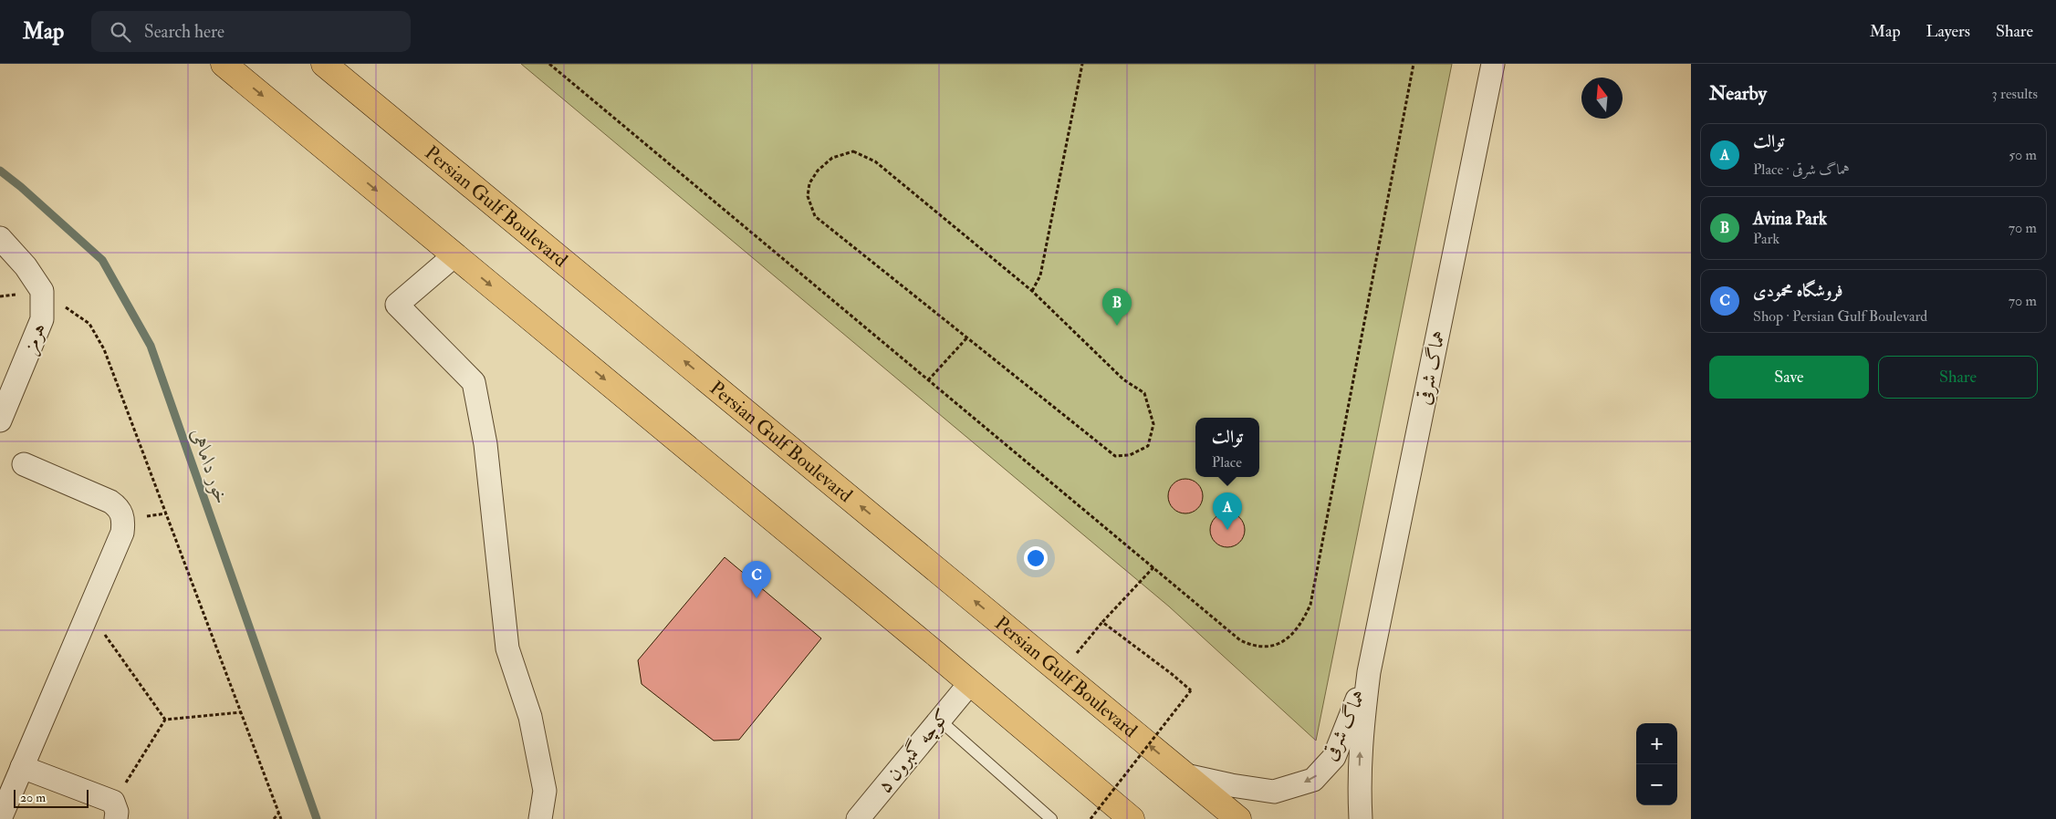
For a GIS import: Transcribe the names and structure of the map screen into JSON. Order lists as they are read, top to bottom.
{
  "streets": {
    "main road": ["Persian Gulf Boulevard"],
    "street": ["هرمز", "هماگ شرقی", "کوچه گمبرون ۵"]
  },
  "crossings": [
    ["Persian Gulf Boulevard", "هماگ شرقی"]
  ],
  "water": ["خور داماهی"],
  "scale_bar": "20 m",
  "north": "top",
  "page": {
    "header": "Map",
    "search": "Search here",
    "nav": ["Map", "Layers", "Share"],
    "heading": ["Nearby", "3 results"],
    "list": [
      {
        "mark": "A",
        "name": "توالت",
        "note": "Place · هماگ شرقی",
        "value": "50 m"
      },
      {
        "mark": "B",
        "name": "Avina Park",
        "note": "Park",
        "value": "70 m"
      },
      {
        "mark": "C",
        "name": "فروشگاه محمودی",
        "note": "Shop · Persian Gulf Boulevard",
        "value": "70 m"
      }
    ],
    "pins": ["B", "A", "C"],
    "buttons": ["Save", "Share"],
    "popup": ["توالت", "Place"],
    "map_buttons": ["+", "−"],
    "scale": "20 m"
  }
}
